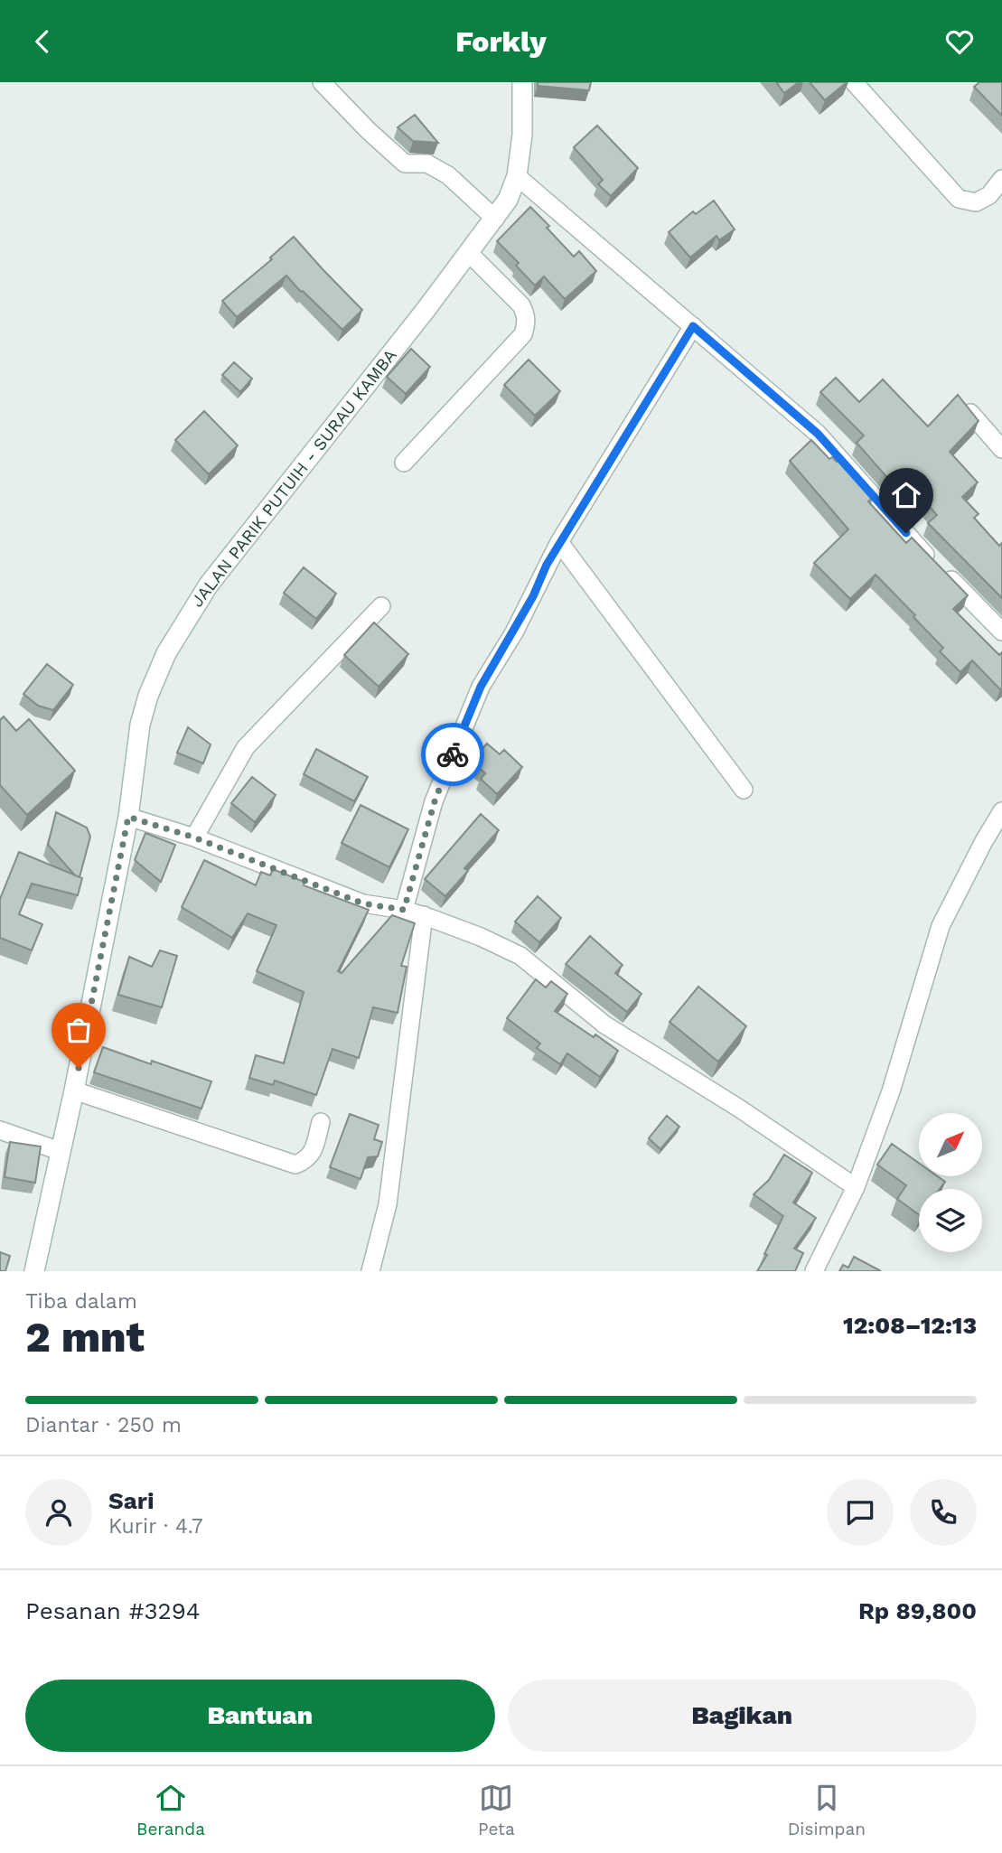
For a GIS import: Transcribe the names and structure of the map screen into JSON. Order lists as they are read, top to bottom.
{
  "streets": {
    "street": ["JALAN PARIK PUTUIH - SURAU KAMBA"]
  },
  "north": "top right",
  "page": {
    "header": "Forkly",
    "heading": ["2 mnt", "Tiba dalam", "12:08–12:13"],
    "panel": [
      "Sari",
      "Kurir · 4.7",
      "Pesanan #3294",
      "Rp 89,800"
    ],
    "bar": "Diantar · 250 m",
    "buttons": ["Bantuan", "Bagikan"],
    "tabs": ["Beranda", "Peta", "Disimpan"]
  }
}
